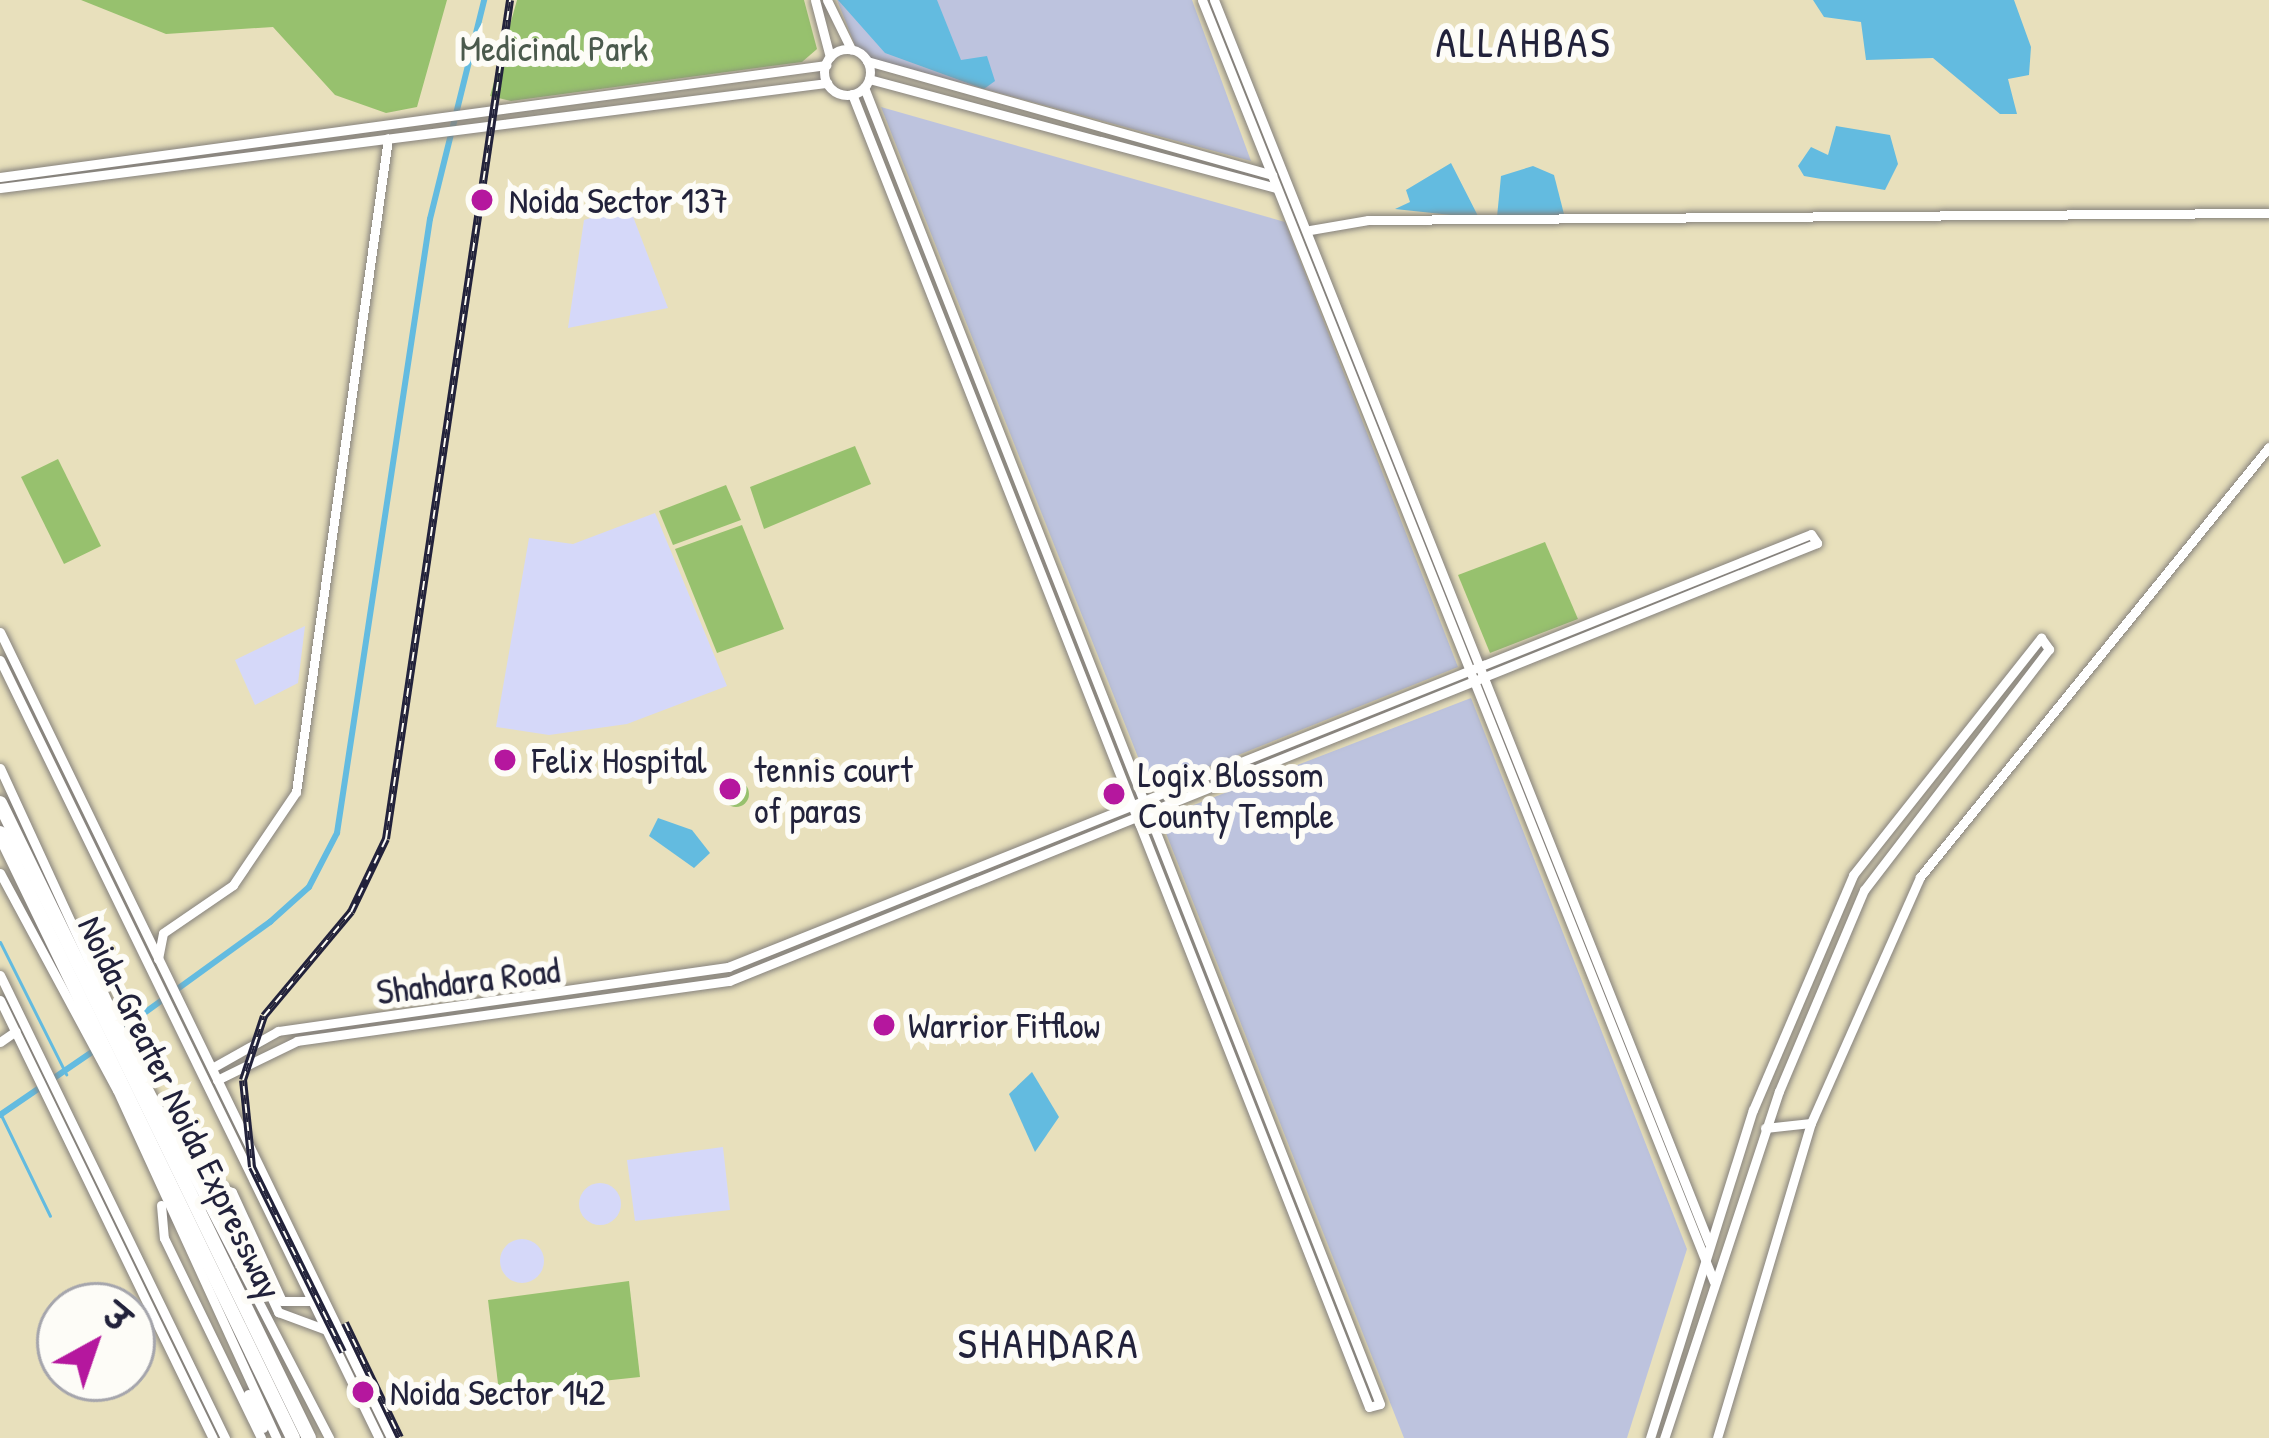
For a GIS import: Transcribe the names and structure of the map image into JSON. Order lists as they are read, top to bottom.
{
  "streets": {
    "highway": ["Noida-Greater Noida Expressway"],
    "street": ["Shahdara Road"]
  },
  "districts": ["ALLAHBAS", "SHAHDARA"],
  "parks": ["Medicinal Park"],
  "places": [
    "Noida Sector 137",
    "Felix Hospital",
    "tennis court of paras",
    "Logix Blossom County Temple",
    "Warrior Fitflow",
    "Noida Sector 142"
  ],
  "north": "top right"
}
